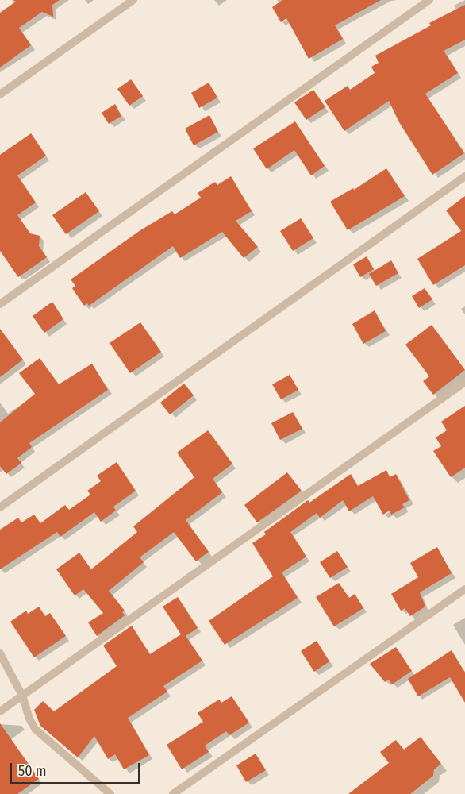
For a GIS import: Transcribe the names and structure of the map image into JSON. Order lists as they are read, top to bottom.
{
  "scale_bar": "50 m"
}
